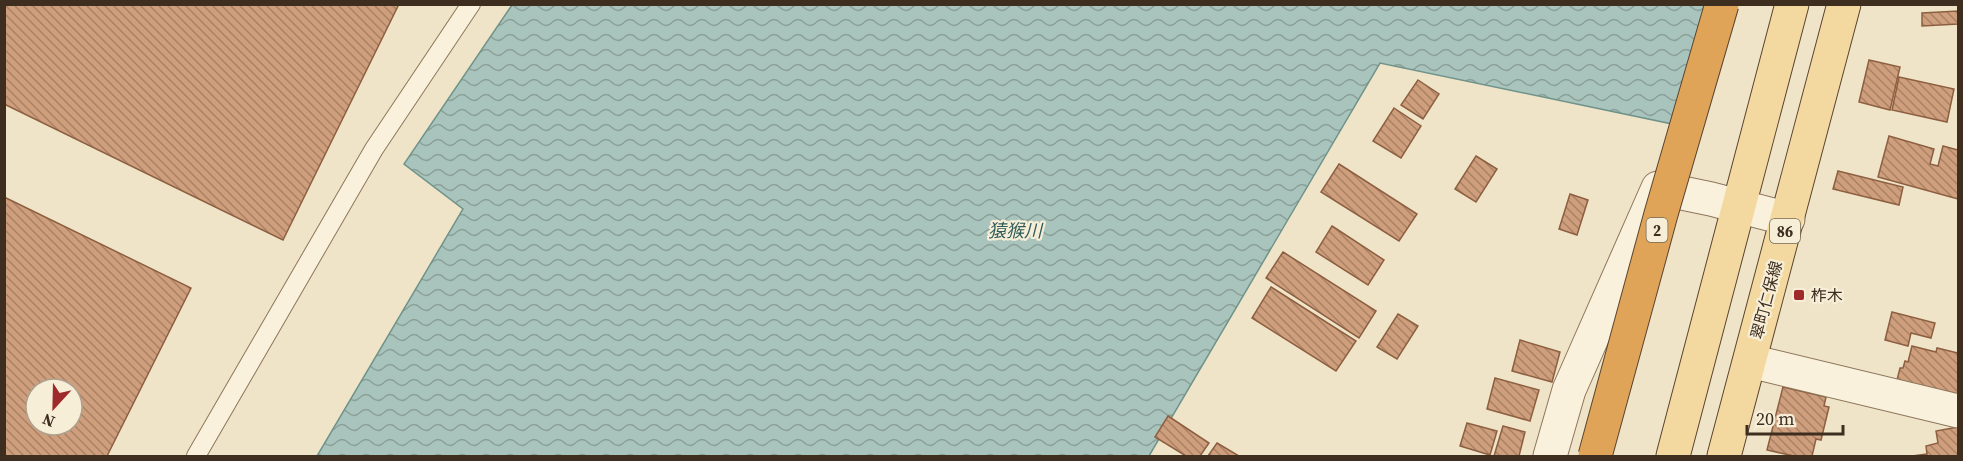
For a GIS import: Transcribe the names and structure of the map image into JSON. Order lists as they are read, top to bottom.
{
  "streets": {
    "highway": ["2"],
    "main road": ["86", "翠町仁保線"]
  },
  "water": ["猿猴川"],
  "places": {
    "transit": ["柞木"]
  },
  "scale_bar": "20 m",
  "north": "bottom"
}
